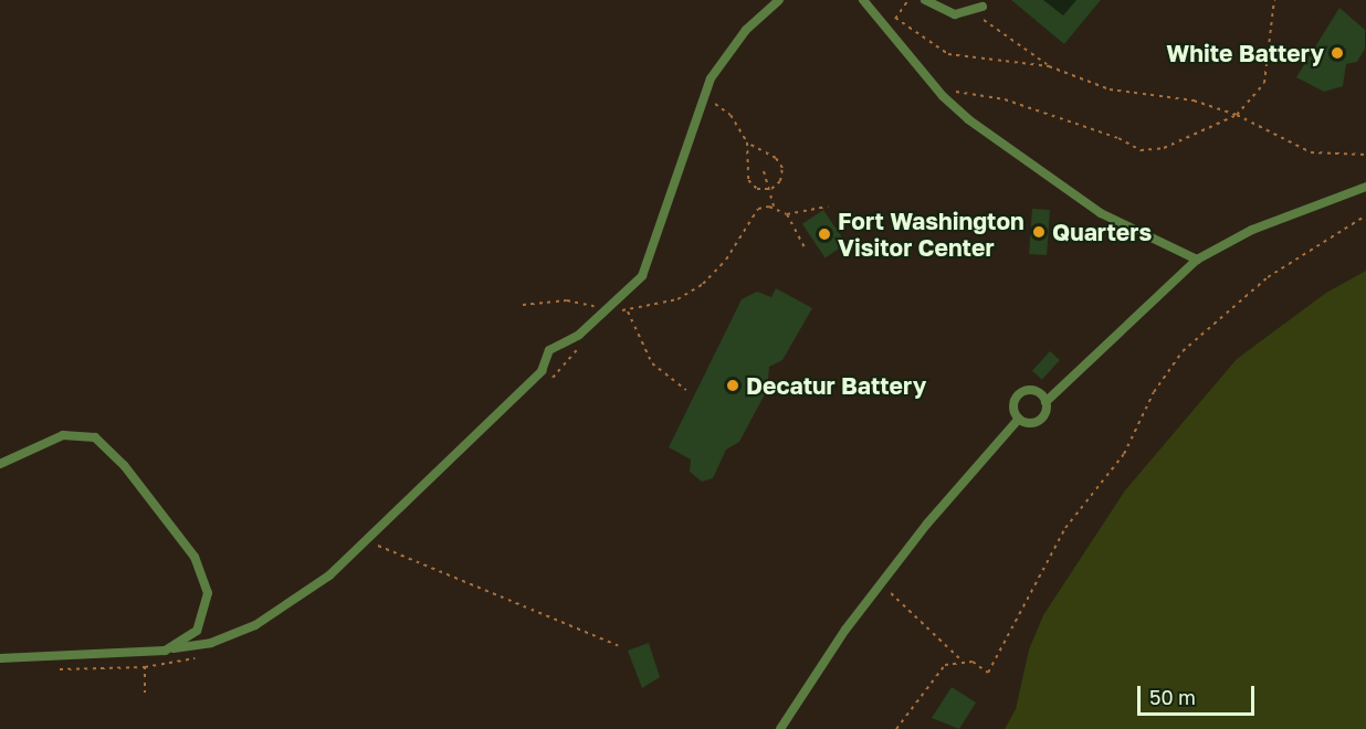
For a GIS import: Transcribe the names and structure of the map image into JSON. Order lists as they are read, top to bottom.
{
  "places": [
    "White Battery",
    "Quarters",
    "Fort Washington Visitor Center",
    "Decatur Battery"
  ],
  "scale_bar": "50 m"
}
